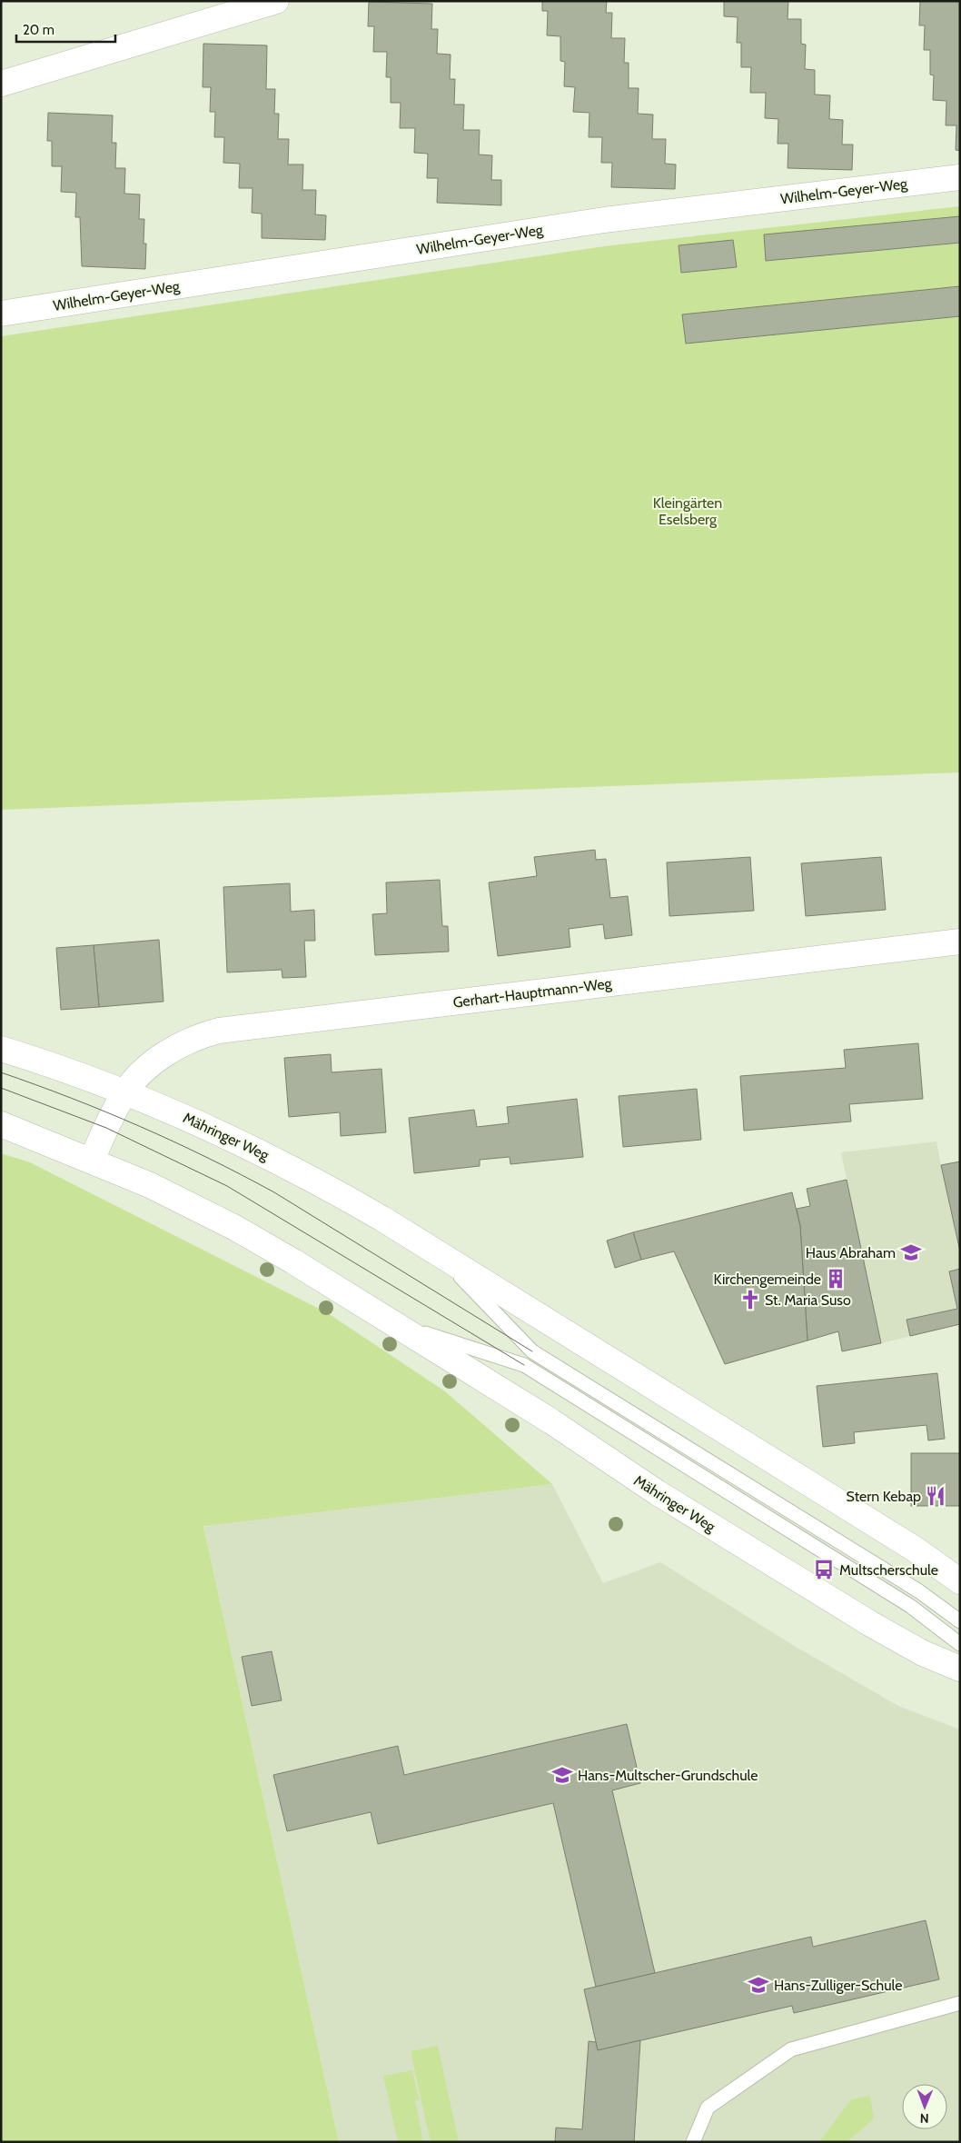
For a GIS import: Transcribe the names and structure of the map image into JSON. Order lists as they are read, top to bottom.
{
  "streets": {
    "street": ["Wilhelm-Geyer-Weg", "Gerhart-Hauptmann-Weg", "Mähringer Weg"]
  },
  "crossings": [
    ["Gerhart-Hauptmann-Weg", "Mähringer Weg"]
  ],
  "parks": ["Kleingärten Eselsberg"],
  "places": {
    "school or university": ["Haus Abraham", "Hans-Multscher-Grundschule", "Hans-Zulliger-Schule"],
    "building": ["Kirchengemeinde"],
    "church": ["St. Maria Suso"],
    "restaurant": ["Stern Kebap"],
    "bus stop": ["Multscherschule"]
  },
  "scale_bar": "20 m",
  "north": "bottom"
}
